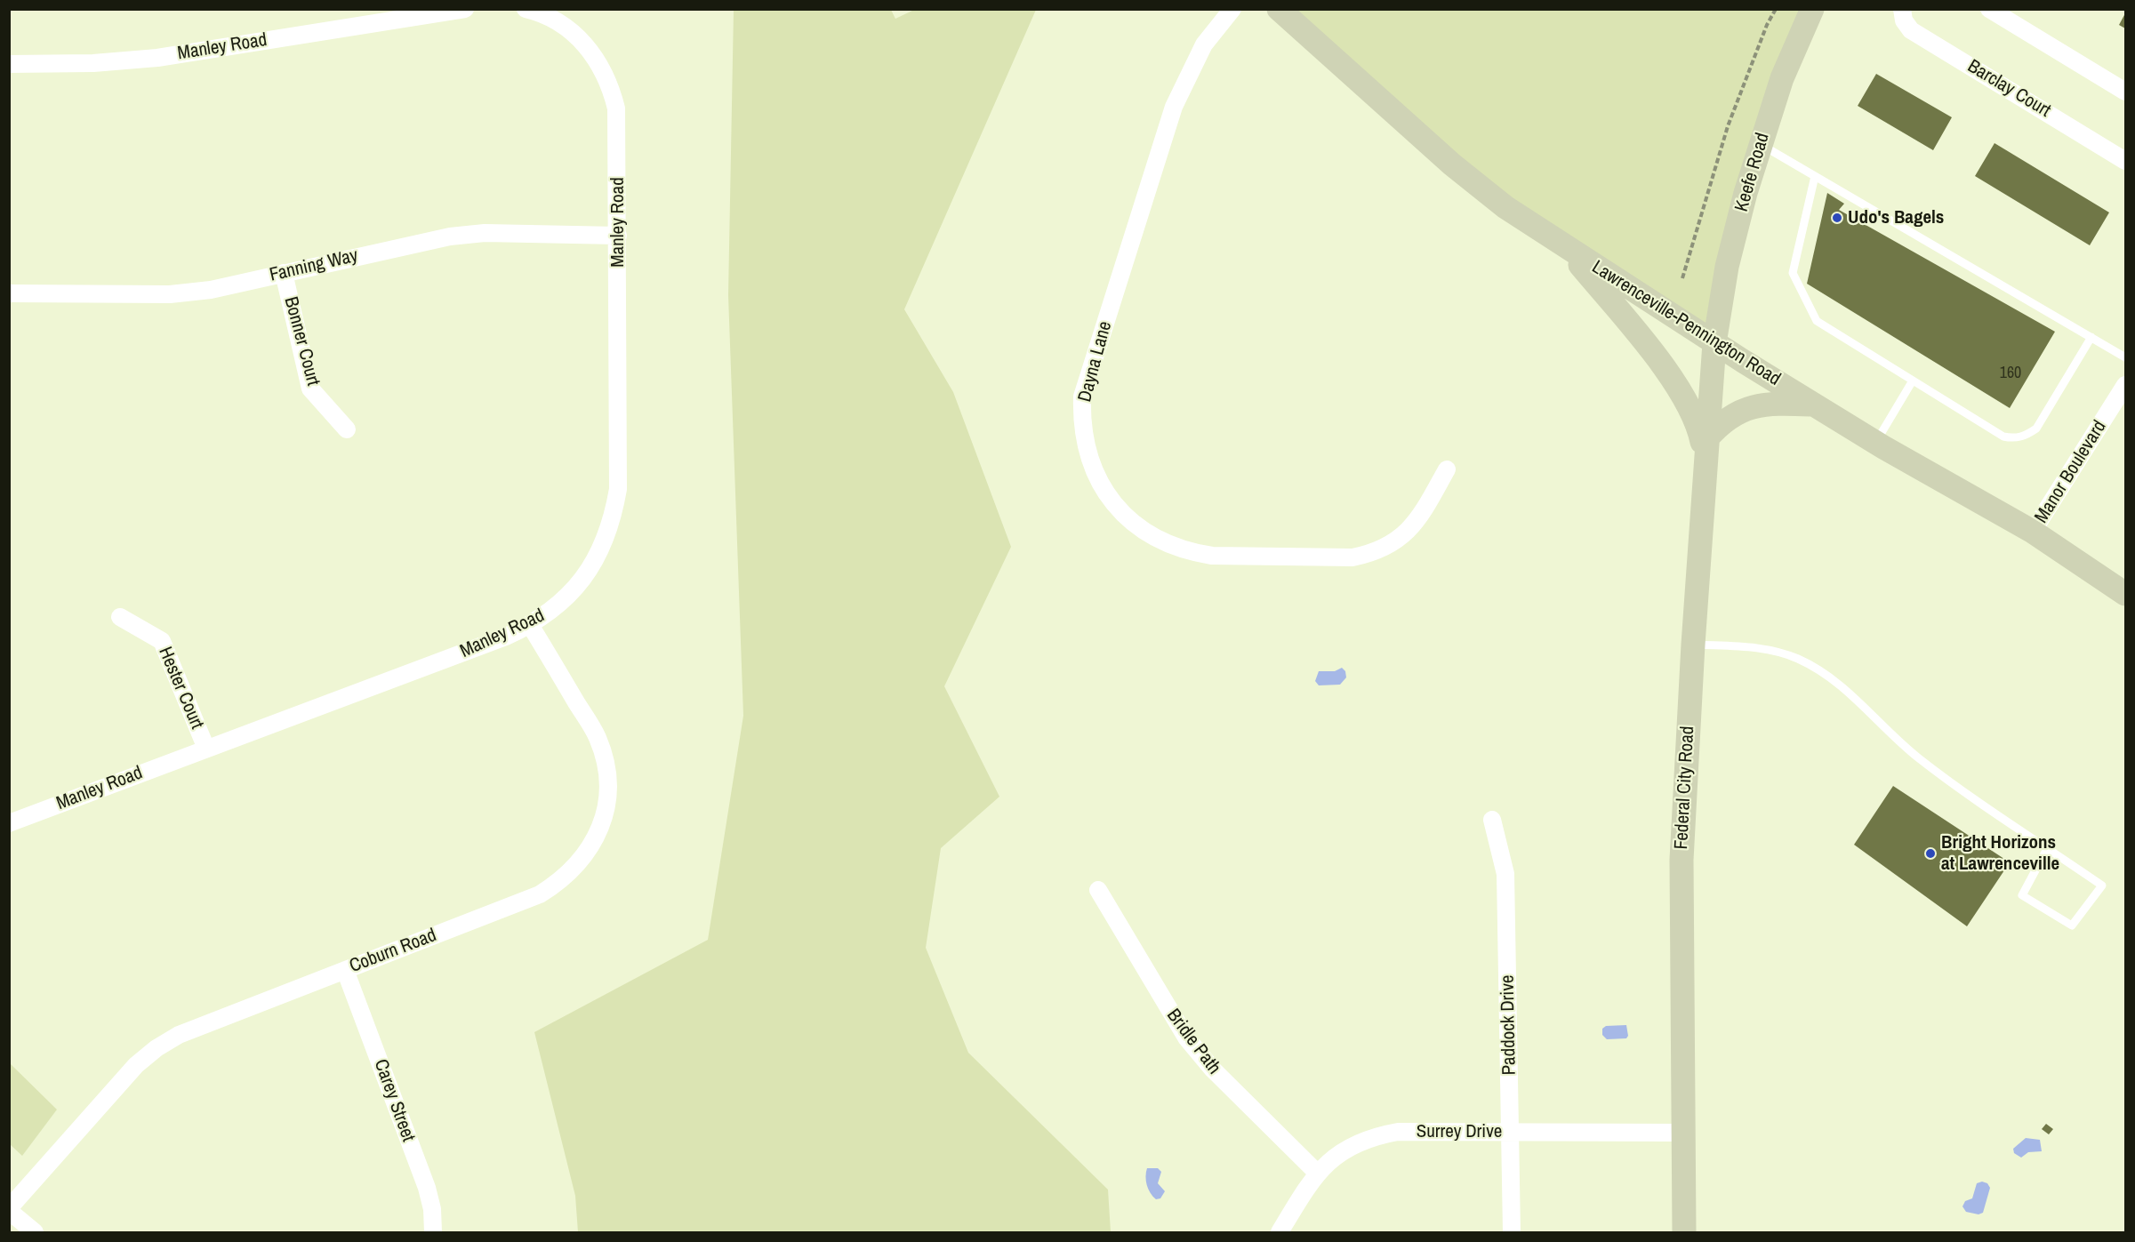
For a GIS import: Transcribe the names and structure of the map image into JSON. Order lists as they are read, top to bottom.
{
  "streets": {
    "street": [
      "Manley Road",
      "Barclay Court",
      "Keefe Road",
      "Fanning Way",
      "Lawrenceville-Pennington Road",
      "Bonner Court",
      "Dayna Lane",
      "Manor Boulevard",
      "Hester Court",
      "Federal City Road",
      "Coburn Road",
      "Paddock Drive",
      "Bridle Path",
      "Carey Street",
      "Surrey Drive"
    ]
  },
  "crossings": [
    ["Manley Road", "Fanning Way"],
    ["Manley Road", "Hester Court"],
    ["Manley Road", "Coburn Road"],
    ["Keefe Road", "Lawrenceville-Pennington Road"],
    ["Keefe Road", "Federal City Road"],
    ["Fanning Way", "Bonner Court"],
    ["Lawrenceville-Pennington Road", "Manor Boulevard"],
    ["Lawrenceville-Pennington Road", "Federal City Road"],
    ["Federal City Road", "Surrey Drive"],
    ["Coburn Road", "Carey Street"],
    ["Paddock Drive", "Surrey Drive"],
    ["Bridle Path", "Surrey Drive"]
  ],
  "places": ["Udo's Bagels", "Bright Horizons at Lawrenceville"],
  "house_numbers": ["160"]
}
